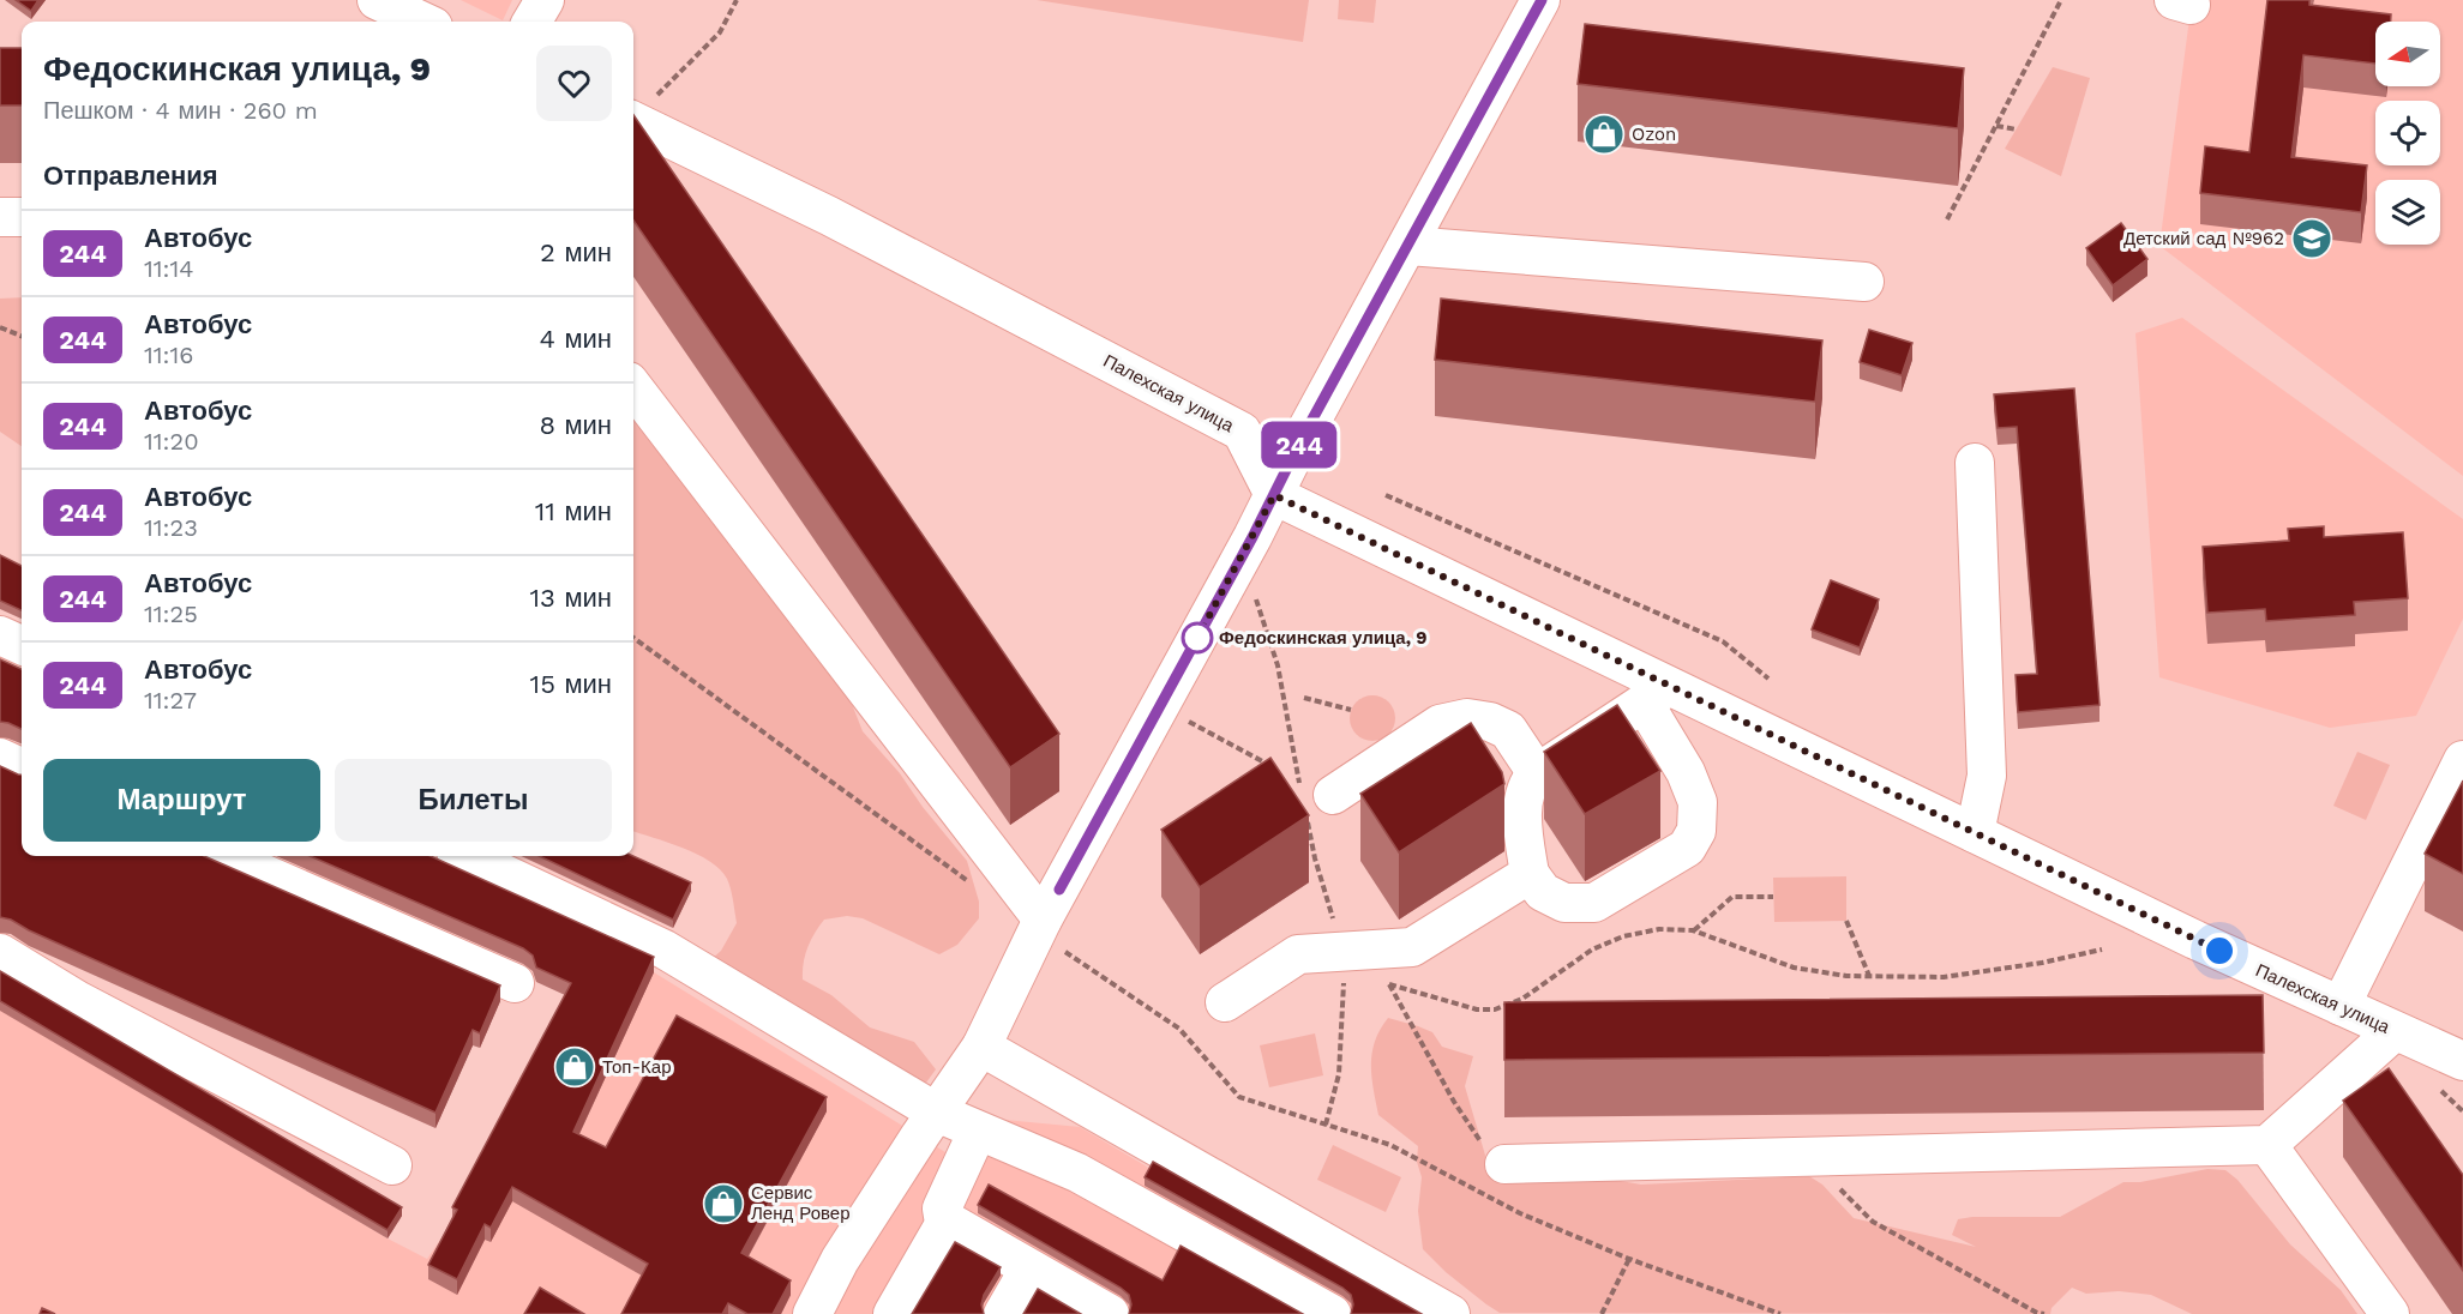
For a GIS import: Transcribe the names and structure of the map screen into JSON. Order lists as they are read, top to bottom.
{
  "streets": {
    "street": ["Палехская улица"]
  },
  "places": {
    "shop": ["Ozon", "Топ-Кар", "Сервис Ленд Ровер"],
    "school or university": ["Детский сад №962"],
    "other": ["Федоскинская улица, 9"]
  },
  "lines": ["bus line 244"],
  "north": "left",
  "page": {
    "on_map": "244",
    "heading": [
      ["Федоскинская улица, 9", "Пешком · 4 мин · 260 m"],
      "Отправления"
    ],
    "list": [
      {
        "mark": "244",
        "name": "Автобус",
        "note": "11:14",
        "value": "2 мин"
      },
      {
        "mark": "244",
        "name": "Автобус",
        "note": "11:16",
        "value": "4 мин"
      },
      {
        "mark": "244",
        "name": "Автобус",
        "note": "11:20",
        "value": "8 мин"
      },
      {
        "mark": "244",
        "name": "Автобус",
        "note": "11:23",
        "value": "11 мин"
      },
      {
        "mark": "244",
        "name": "Автобус",
        "note": "11:25",
        "value": "13 мин"
      },
      {
        "mark": "244",
        "name": "Автобус",
        "note": "11:27",
        "value": "15 мин"
      }
    ],
    "buttons": ["Маршрут", "Билеты"]
  }
}
